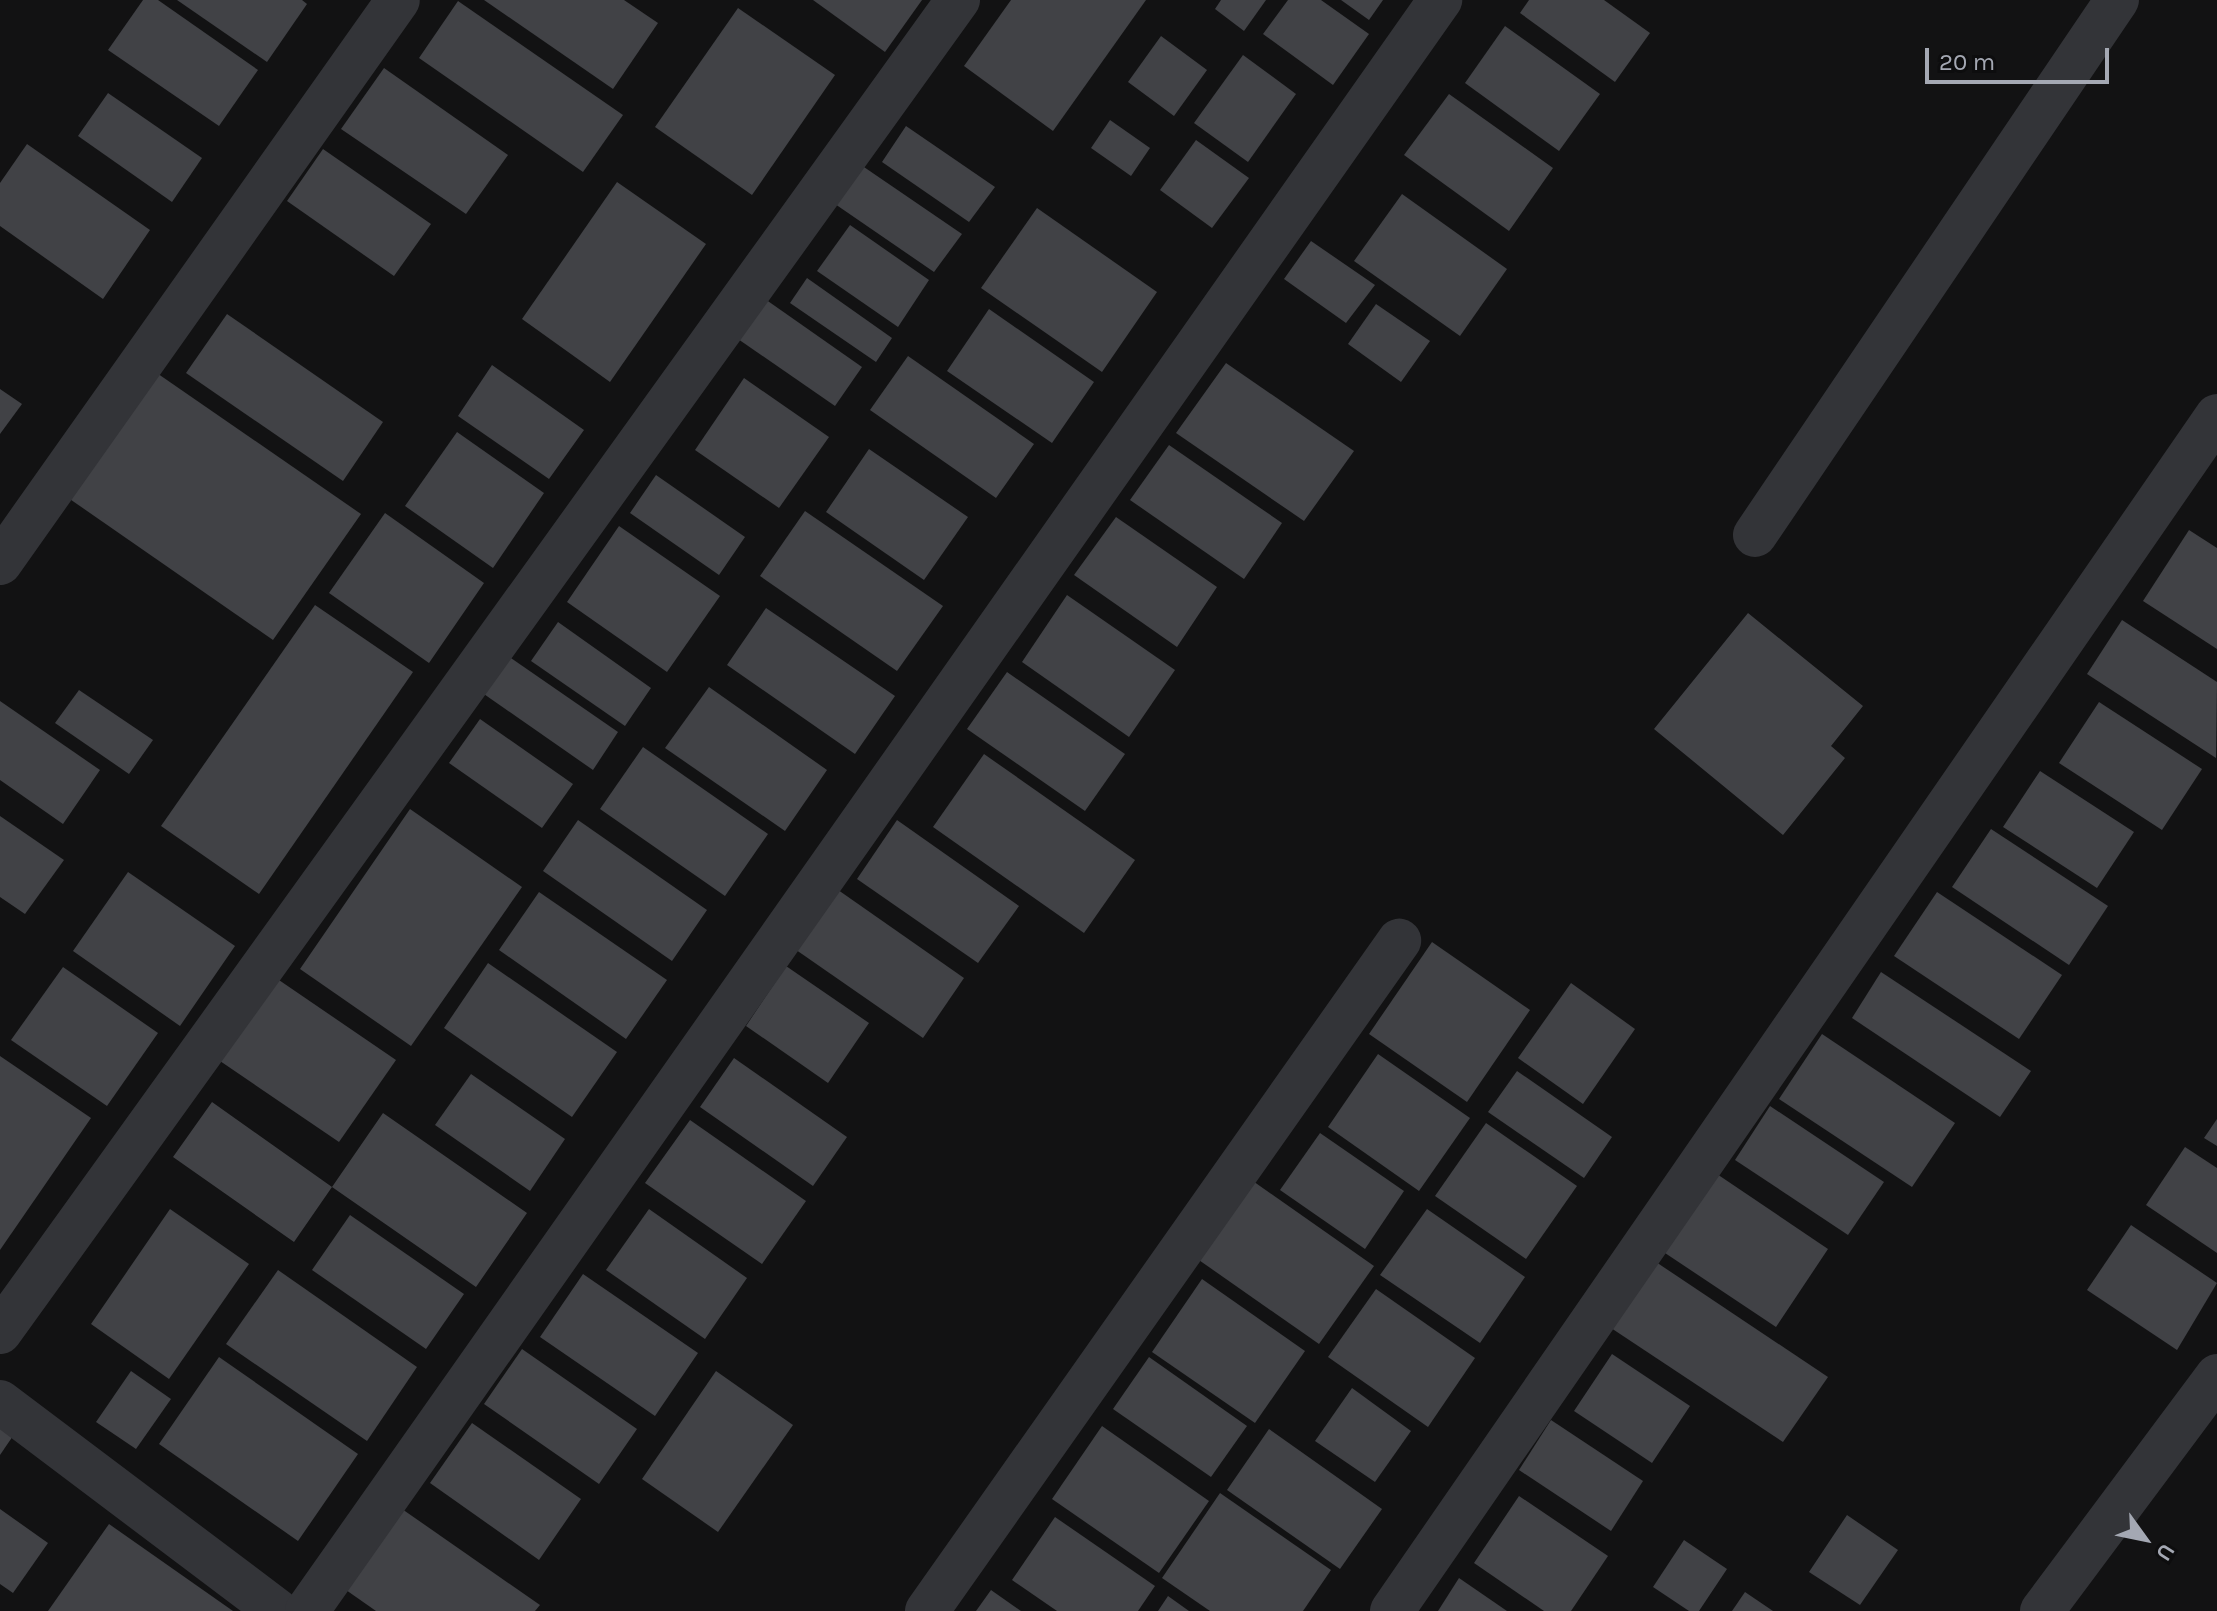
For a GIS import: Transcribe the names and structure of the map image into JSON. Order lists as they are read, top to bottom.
{
  "scale_bar": "20 m",
  "north": "bottom right"
}
